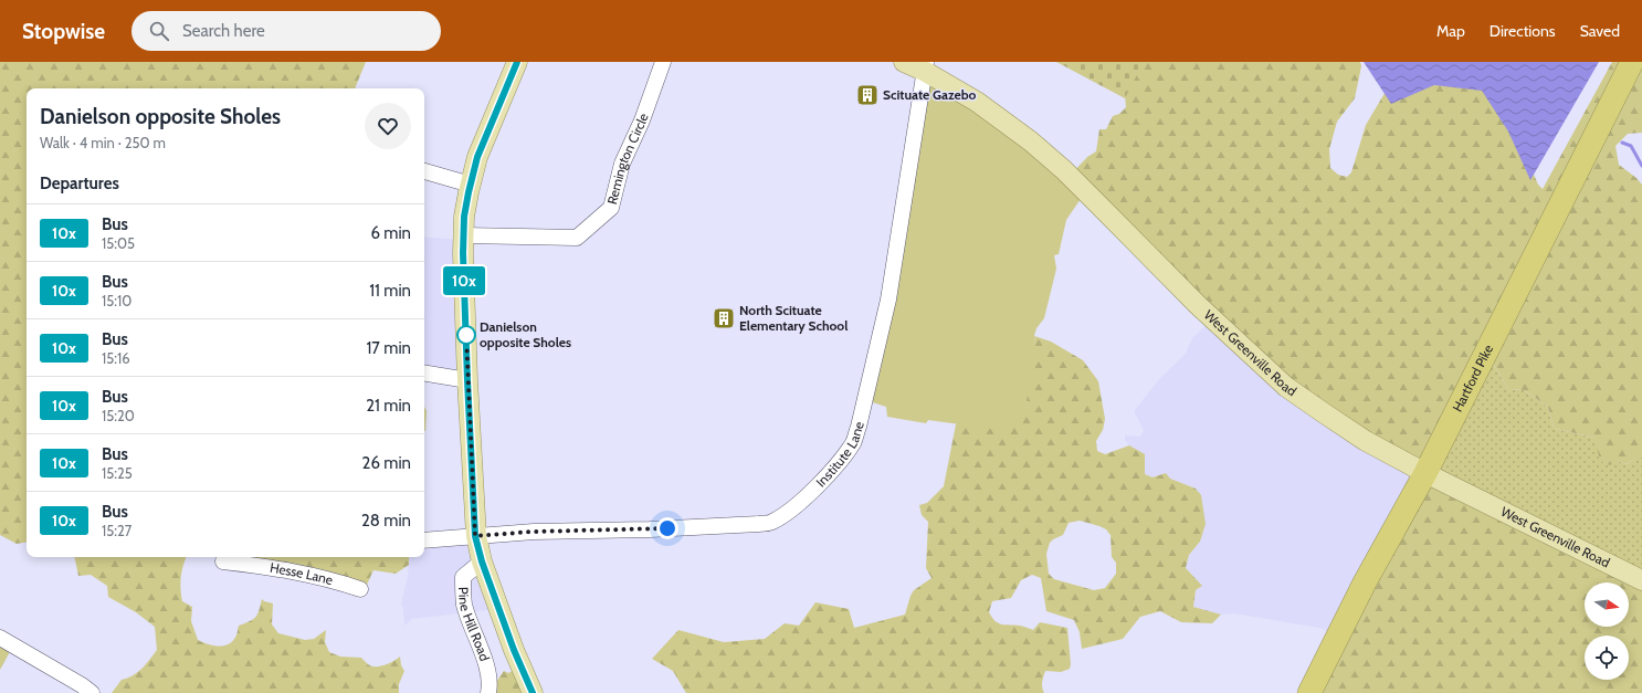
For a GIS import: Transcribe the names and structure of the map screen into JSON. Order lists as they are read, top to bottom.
{
  "streets": {
    "highway": ["Hartford Pike"],
    "main road": ["West Greenville Road"],
    "street": [
      "Remington Circle",
      "Institute Lane",
      "Hesse Lane",
      "Pine Hill Road"
    ]
  },
  "crossings": [
    ["West Greenville Road", "Hartford Pike"],
    ["West Greenville Road", "Institute Lane"]
  ],
  "places": {
    "building": ["Scituate Gazebo", "North Scituate Elementary School"],
    "other": ["Danielson opposite Sholes"]
  },
  "lines": ["bus line 10x"],
  "north": "right",
  "page": {
    "header": "Stopwise",
    "search": "Search here",
    "nav": ["Map", "Directions", "Saved"],
    "on_map": "10x",
    "heading": [
      ["Danielson opposite Sholes", "Walk · 4 min · 250 m"],
      "Departures"
    ],
    "list": [
      {
        "mark": "10x",
        "name": "Bus",
        "note": "15:05",
        "value": "6 min"
      },
      {
        "mark": "10x",
        "name": "Bus",
        "note": "15:10",
        "value": "11 min"
      },
      {
        "mark": "10x",
        "name": "Bus",
        "note": "15:16",
        "value": "17 min"
      },
      {
        "mark": "10x",
        "name": "Bus",
        "note": "15:20",
        "value": "21 min"
      },
      {
        "mark": "10x",
        "name": "Bus",
        "note": "15:25",
        "value": "26 min"
      },
      {
        "mark": "10x",
        "name": "Bus",
        "note": "15:27",
        "value": "28 min"
      }
    ]
  }
}
